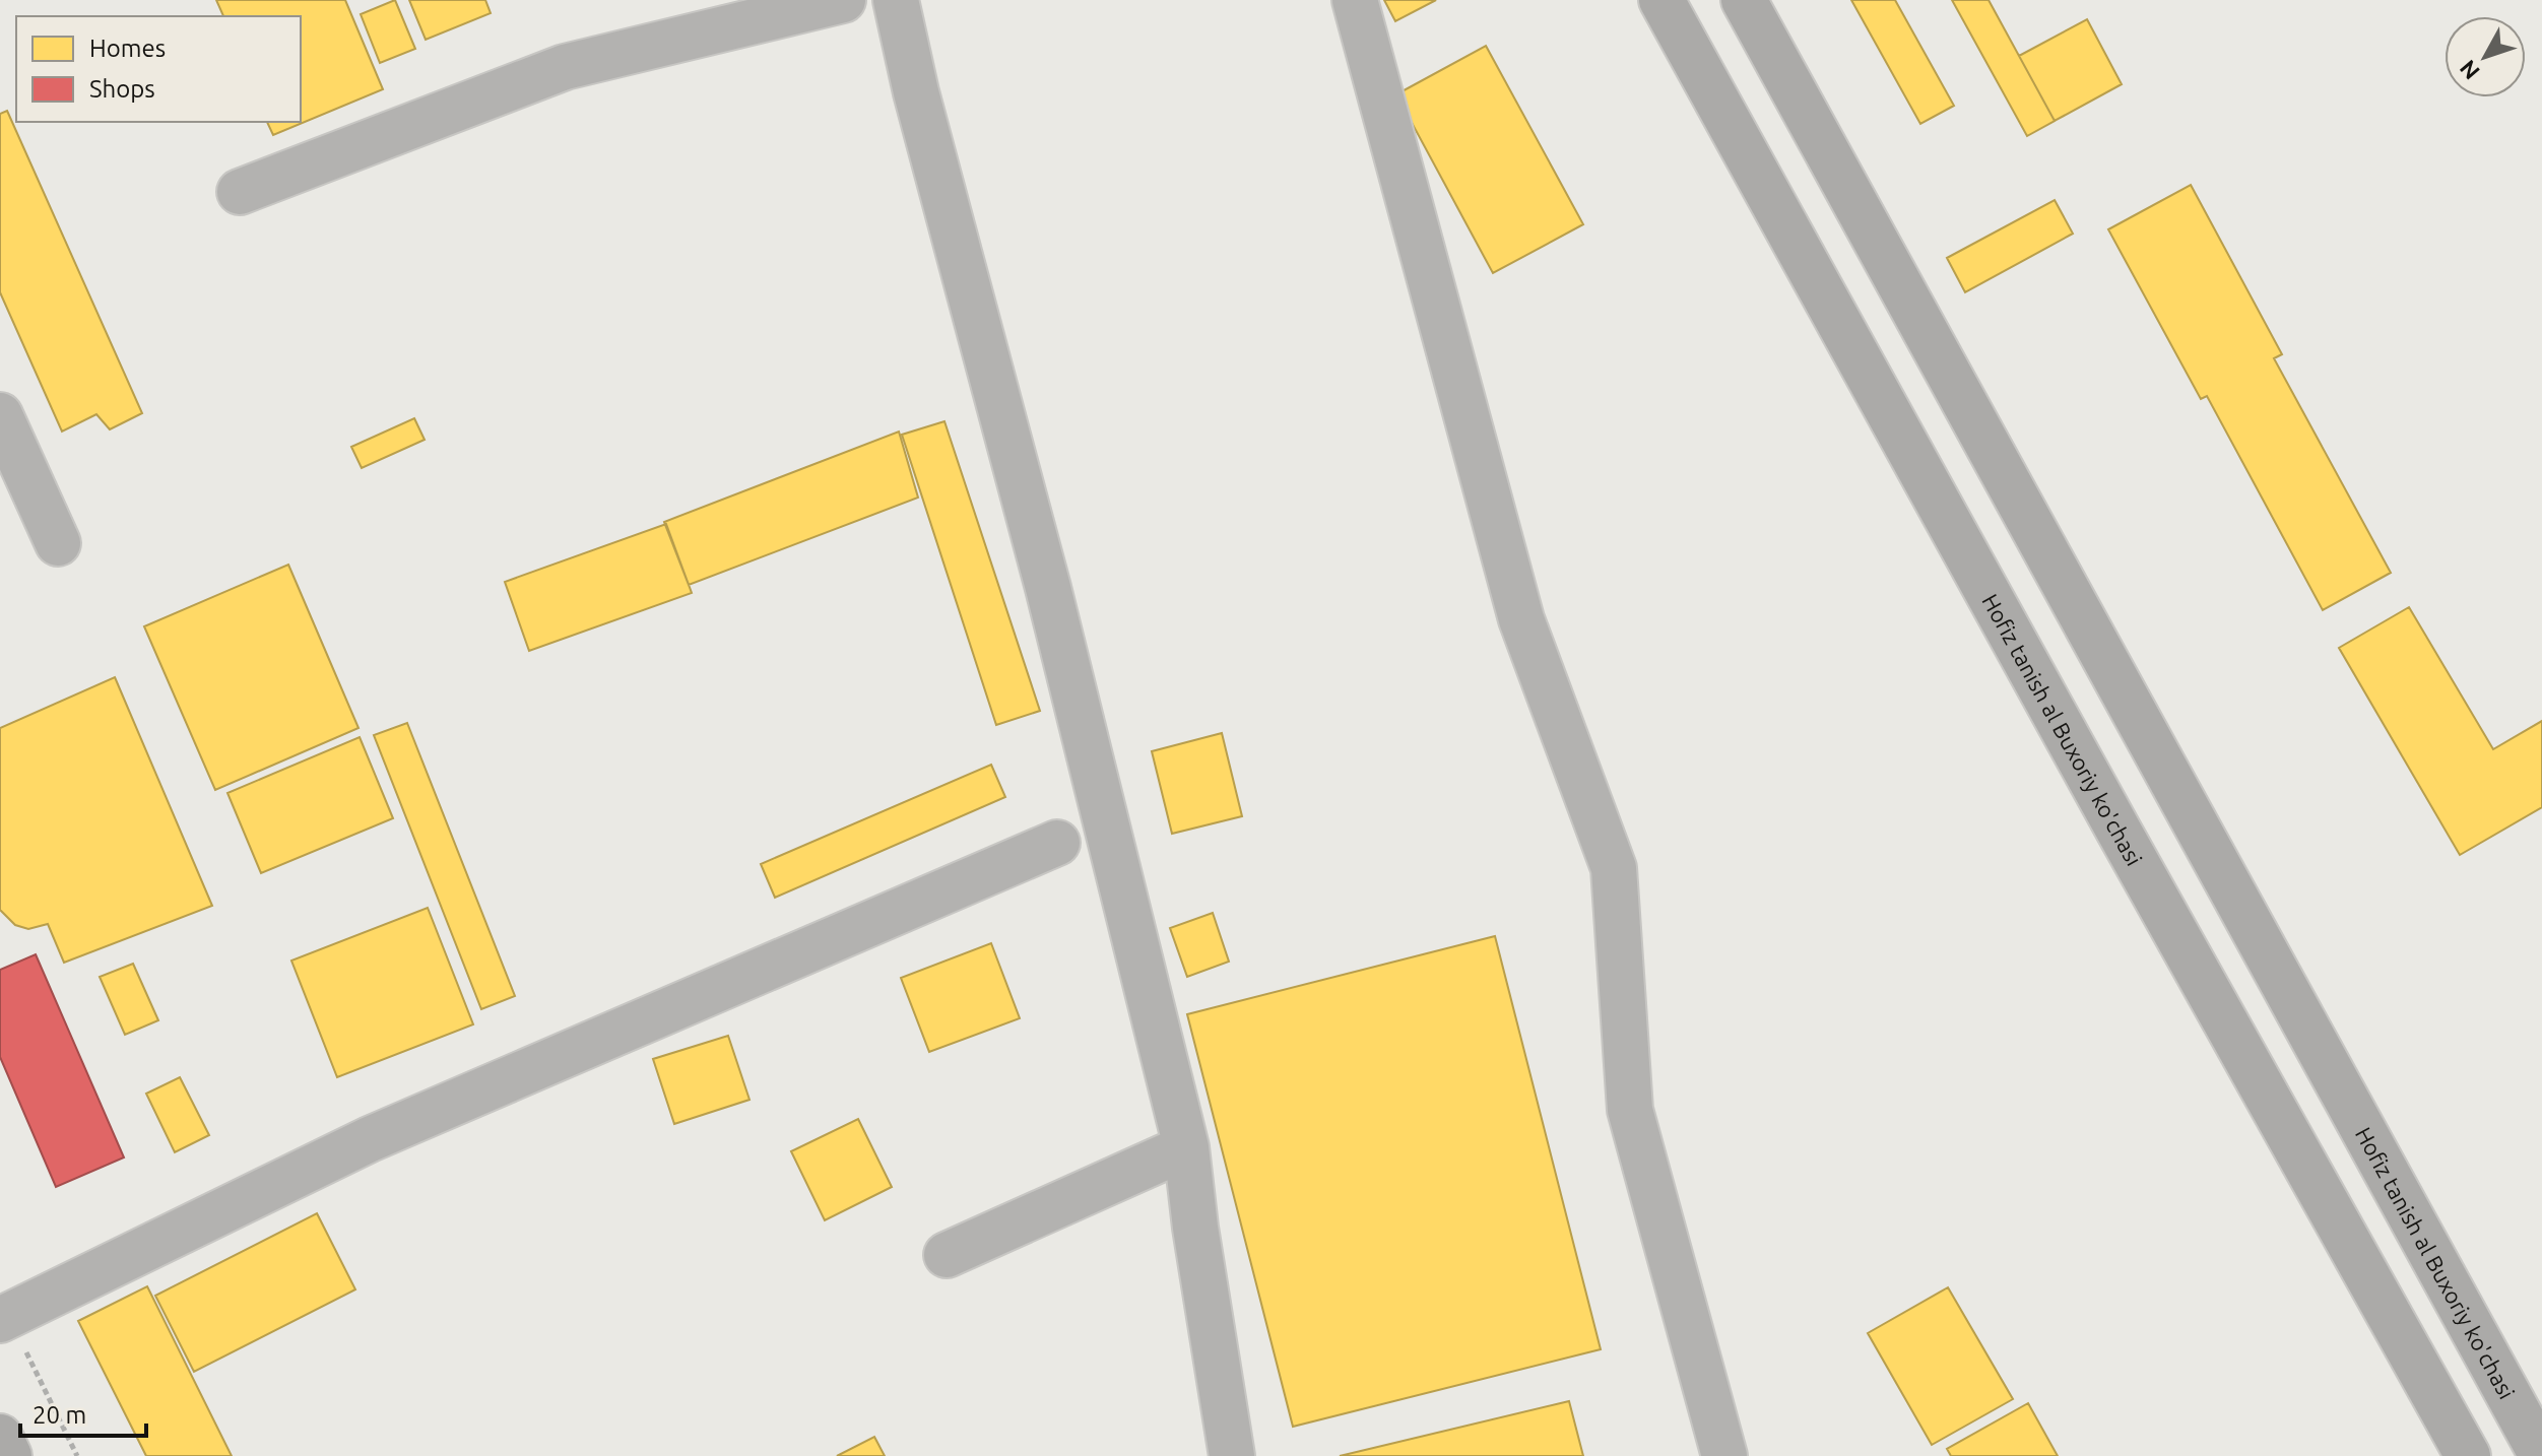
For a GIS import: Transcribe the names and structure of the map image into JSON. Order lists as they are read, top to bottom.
{
  "streets": {
    "main road": ["Hofiz tanish al Buxoriy ko'chasi"]
  },
  "legend": ["Homes", "Shops"],
  "scale_bar": "20 m",
  "north": "bottom left"
}
